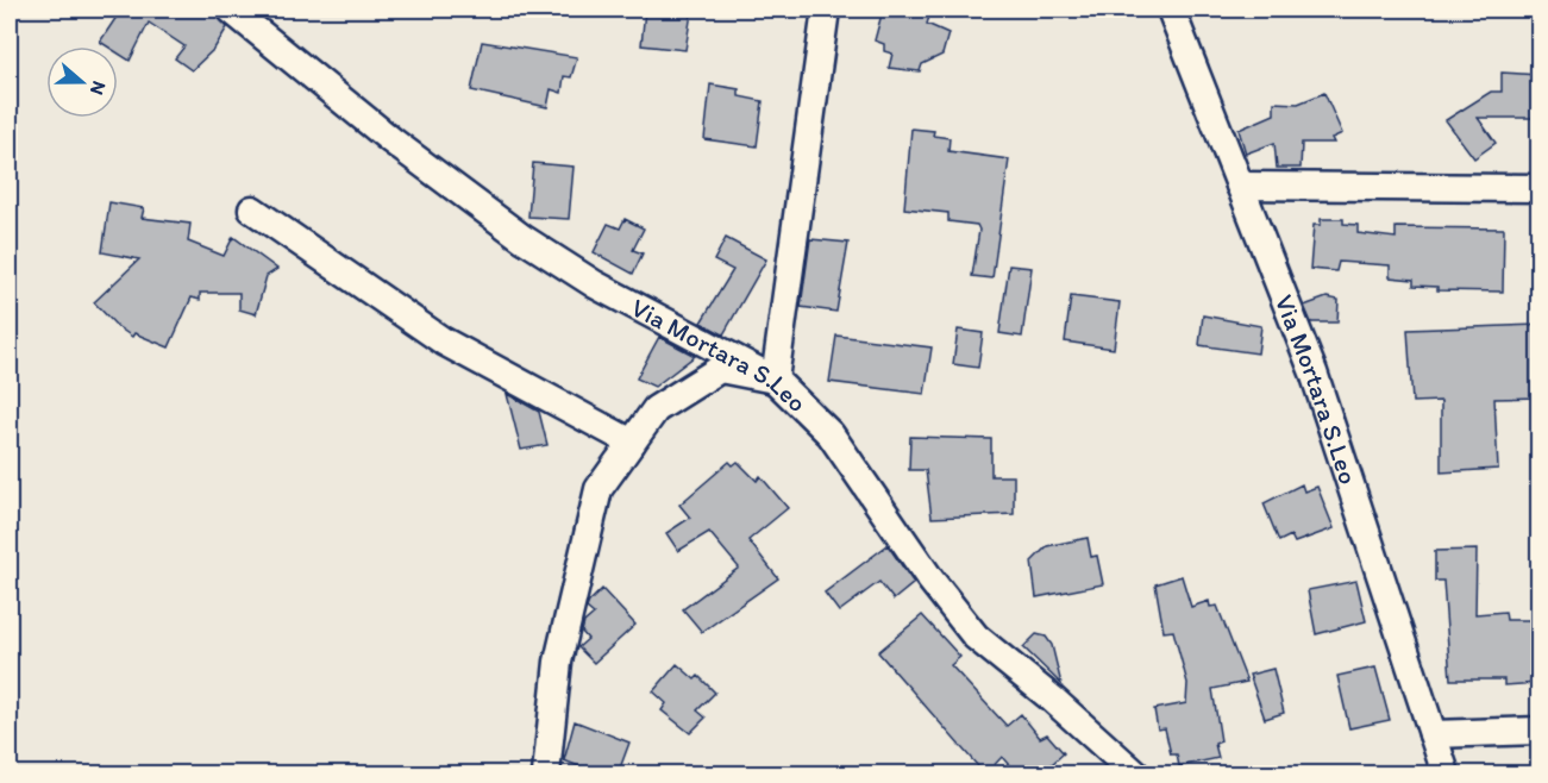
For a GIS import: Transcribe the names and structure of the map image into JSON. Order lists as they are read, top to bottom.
{
  "streets": {
    "street": ["Via Mortara S.Leo"]
  },
  "north": "right"
}
